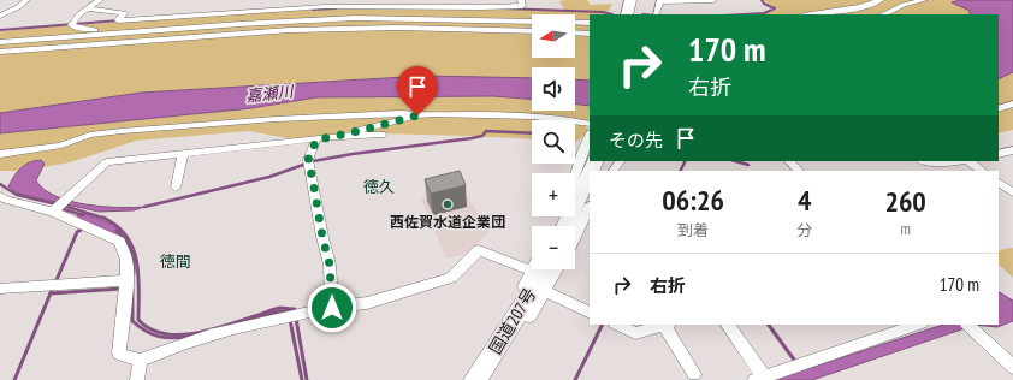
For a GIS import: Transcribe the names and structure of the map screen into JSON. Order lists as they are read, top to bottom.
{
  "streets": {
    "highway": ["国道207号"]
  },
  "districts": ["徳久", "徳間"],
  "water": ["嘉瀬川"],
  "places": ["西佐賀水道企業団"],
  "north": "left",
  "page": {
    "map_buttons": ["+", "−"],
    "turn": ["170 m", "右折"],
    "then": "その先",
    "eta": [
      "06:26",
      "到着",
      "4",
      "分",
      "260",
      "m"
    ],
    "list": [
      {
        "name": "右折",
        "value": "170 m"
      }
    ]
  }
}
